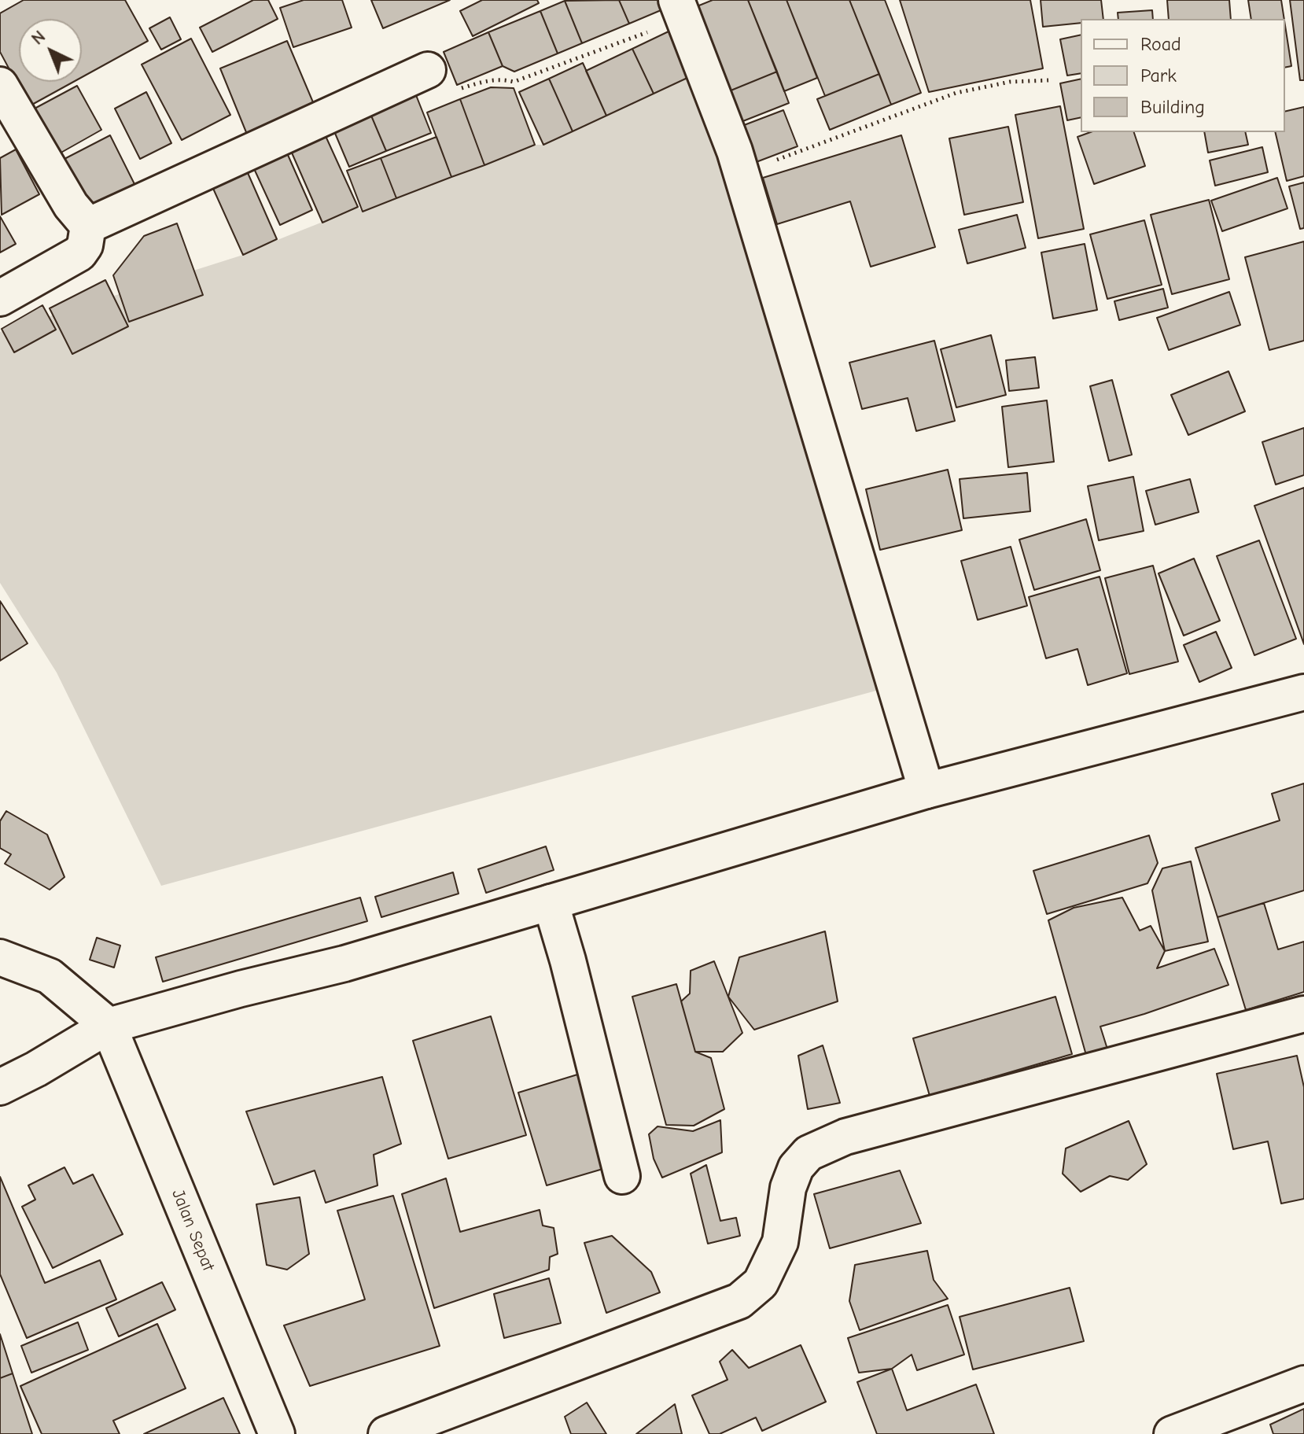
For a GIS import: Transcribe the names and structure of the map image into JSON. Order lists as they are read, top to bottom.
{
  "streets": {
    "street": ["Jalan Sepat"]
  },
  "legend": ["Road", "Park", "Building"],
  "north": "top left"
}
